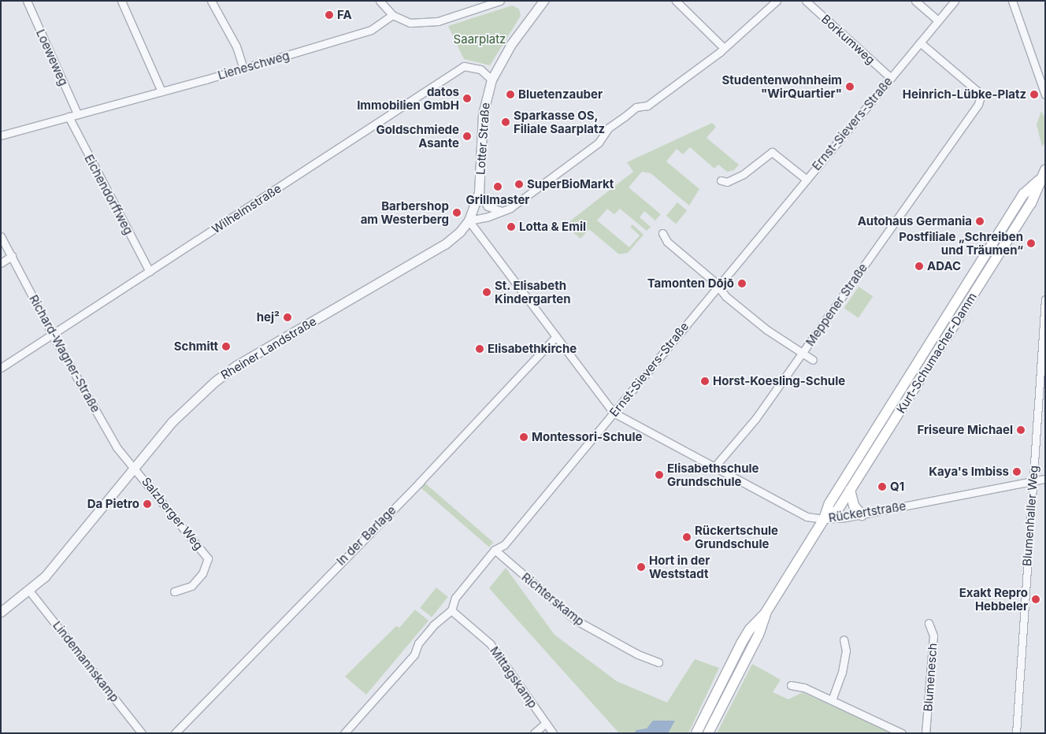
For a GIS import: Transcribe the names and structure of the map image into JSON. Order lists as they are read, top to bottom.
{
  "streets": {
    "main road": ["Kurt-Schumacher-Damm"],
    "street": [
      "Borkumweg",
      "Loeweweg",
      "Lieneschweg",
      "Ernst-Sievers-Straße",
      "Lotter Straße",
      "Eichendorffweg",
      "Wilhelmstraße",
      "Meppener Straße",
      "Rheiner Landstraße",
      "Richard-Wagner-Straße",
      "Rückertstraße",
      "Salzberger Weg",
      "Blumenhaller Weg",
      "In der Barlage",
      "Richterskamp",
      "Lindemannskamp",
      "Mittagskamp",
      "Blumenesch"
    ]
  },
  "crossings": [
    ["Borkumweg", "Ernst-Sievers-Straße"],
    ["Loeweweg", "Lieneschweg"],
    ["Lieneschweg", "Eichendorffweg"],
    ["Ernst-Sievers-Straße", "Meppener Straße"],
    ["Ernst-Sievers-Straße", "Rückertstraße"],
    ["Ernst-Sievers-Straße", "Richterskamp"],
    ["Ernst-Sievers-Straße", "Mittagskamp"],
    ["Lotter Straße", "Wilhelmstraße"],
    ["Lotter Straße", "Rheiner Landstraße"],
    ["Lotter Straße", "Rückertstraße"],
    ["Eichendorffweg", "Wilhelmstraße"],
    ["Wilhelmstraße", "Richard-Wagner-Straße"],
    ["Meppener Straße", "Rückertstraße"],
    ["Rheiner Landstraße", "Richard-Wagner-Straße"],
    ["Rheiner Landstraße", "Rückertstraße"],
    ["Rheiner Landstraße", "Salzberger Weg"],
    ["Rheiner Landstraße", "Lindemannskamp"],
    ["Kurt-Schumacher-Damm", "Rückertstraße"],
    ["Richard-Wagner-Straße", "Salzberger Weg"],
    ["Rückertstraße", "Blumenhaller Weg"],
    ["Rückertstraße", "In der Barlage"]
  ],
  "parks": ["Saarplatz"],
  "places": [
    "FA",
    "Studentenwohnheim \"WirQuartier\"",
    "Bluetenzauber",
    "Heinrich-Lübke-Platz",
    "datos Immobilien GmbH",
    "Sparkasse OS, Filiale Saarplatz",
    "Goldschmiede Asante",
    "SuperBioMarkt",
    "Grillmaster",
    "Barbershop am Westerberg",
    "Autohaus Germania",
    "Lotta & Emil",
    "Postfiliale „Schreiben und Träumen“",
    "ADAC",
    "Tamonten Dōjō",
    "St. Elisabeth Kindergarten",
    "hej²",
    "Schmitt",
    "Elisabethkirche",
    "Horst-Koesling-Schule",
    "Friseure Michael",
    "Montessori-Schule",
    "Kaya's Imbiss",
    "Elisabethschule Grundschule",
    "Q1",
    "Da Pietro",
    "Rückertschule Grundschule",
    "Hort in der Weststadt",
    "Exakt Repro Hebbeler"
  ]
}
